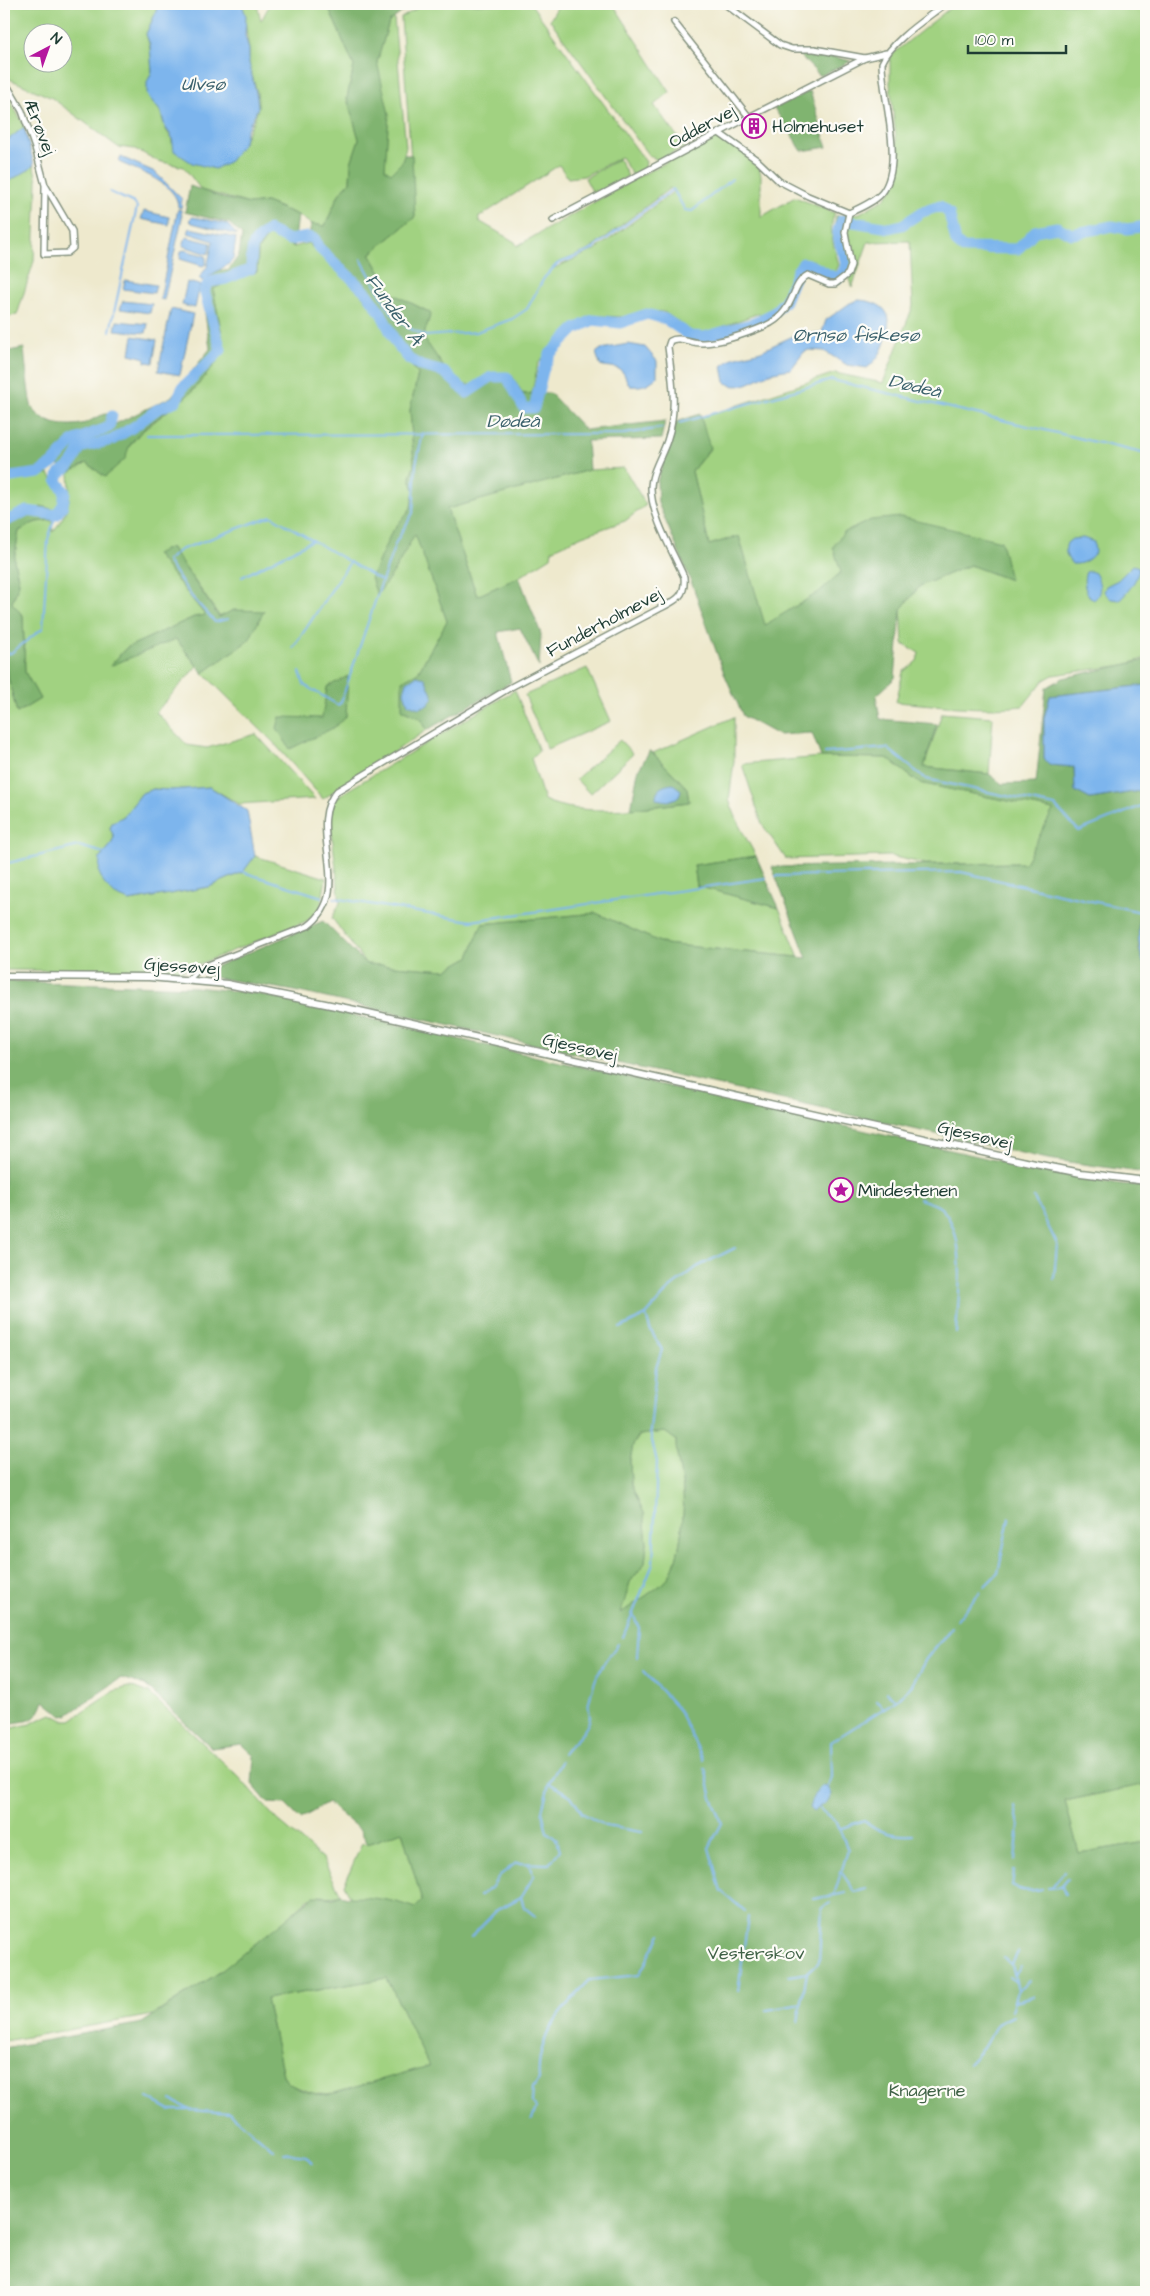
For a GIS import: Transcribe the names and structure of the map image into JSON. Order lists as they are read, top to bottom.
{
  "streets": {
    "street": [
      "Oddervej",
      "Ærøvej",
      "Funderholmevej",
      "Gjessøvej"
    ]
  },
  "crossings": [
    ["Funderholmevej", "Gjessøvej"]
  ],
  "water": [
    "Ulvsø",
    "Funder Å",
    "Ørnsø fiskesø",
    "Dødeå"
  ],
  "parks": ["Vesterskov", "Knagerne"],
  "places": {
    "building": ["Holmehuset"],
    "place": ["Mindestenen"]
  },
  "scale_bar": "100 m",
  "north": "top right"
}
